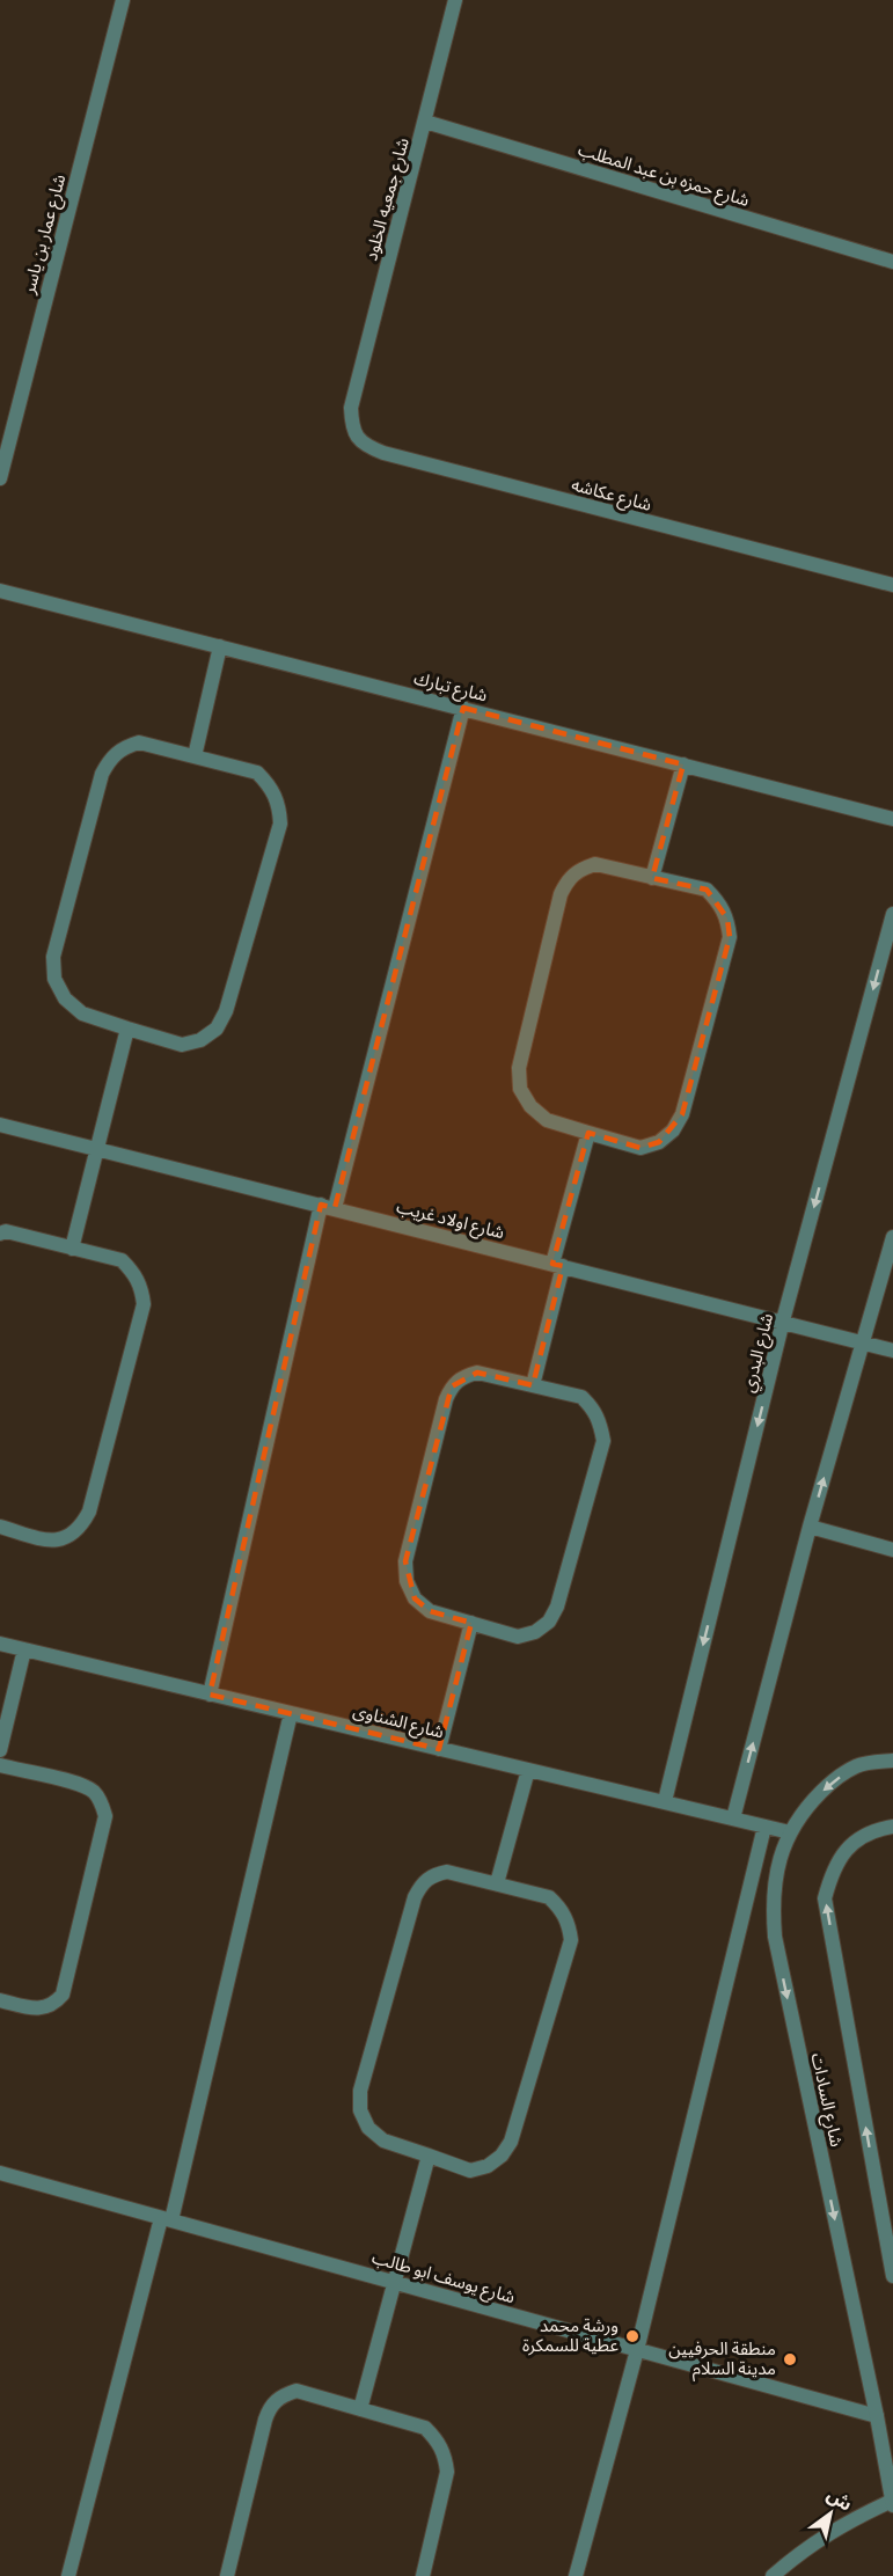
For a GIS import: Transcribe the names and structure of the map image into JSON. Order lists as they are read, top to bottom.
{
  "streets": {
    "street": [
      "شارع حمزه بن عبد المطلب",
      "شارع جمعيه الخلود",
      "شارع عمار بن ياسر",
      "شارع عكاشه",
      "شارع تبارك",
      "شارع اولاد غريب",
      "شارع البدري",
      "شارع الشناوى",
      "شارع السادات",
      "شارع يوسف ابو طالب"
    ]
  },
  "crossings": [
    ["شارع حمزه بن عبد المطلب", "شارع جمعيه الخلود"],
    ["شارع جمعيه الخلود", "شارع عكاشه"],
    ["شارع اولاد غريب", "شارع البدري"],
    ["شارع البدري", "شارع الشناوى"],
    ["شارع الشناوى", "شارع السادات"],
    ["شارع السادات", "شارع يوسف ابو طالب"]
  ],
  "places": ["ورشة محمد عطية للسمكرة", "منطقة الحرفيين مدينة السلام"],
  "north": "top right"
}
